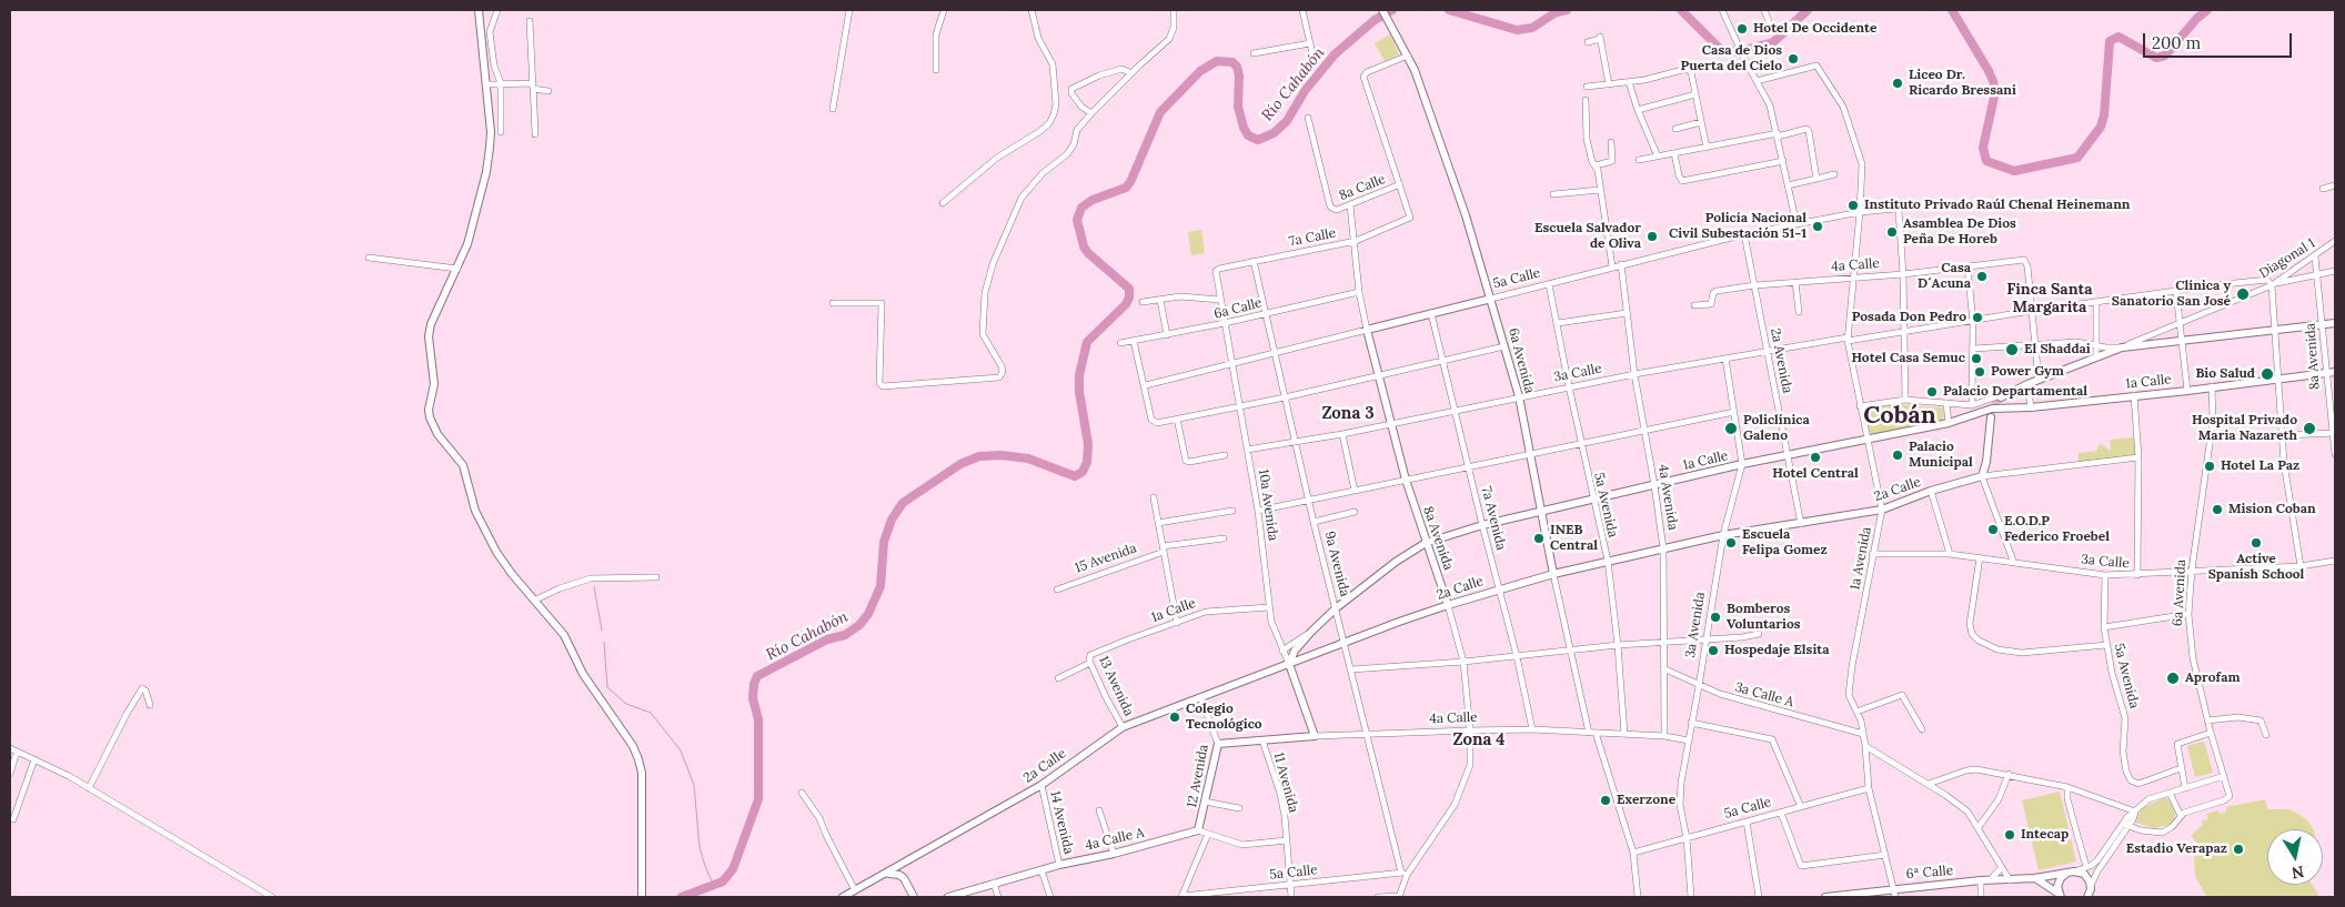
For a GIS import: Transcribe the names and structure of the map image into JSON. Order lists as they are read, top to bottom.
{
  "streets": {
    "main road": [
      "Diagonal 1",
      "4a Calle",
      "5a Calle",
      "8a Avenida",
      "6a Avenida",
      "1a Calle",
      "2a Calle",
      "10a Avenida",
      "12 Avenida",
      "4a Calle A",
      "6ª Calle"
    ],
    "street": [
      "8a Calle",
      "7a Calle",
      "6a Calle",
      "2a Avenida",
      "3a Calle",
      "4a Avenida",
      "5a Avenida",
      "7a Avenida",
      "15 Avenida",
      "1a Avenida",
      "9a Avenida",
      "3a Avenida",
      "13 Avenida",
      "3a Calle A",
      "11 Avenida",
      "14 Avenida"
    ]
  },
  "crossings": [
    ["8a Calle", "7a Calle"],
    ["8a Calle", "8a Avenida"],
    ["7a Calle", "8a Avenida"],
    ["7a Calle", "10a Avenida"],
    ["7a Calle", "9a Avenida"],
    ["Diagonal 1", "8a Avenida"],
    ["Diagonal 1", "3a Calle"],
    ["4a Calle", "5a Calle"],
    ["4a Calle", "8a Avenida"],
    ["4a Calle", "6a Avenida"],
    ["4a Calle", "2a Avenida"],
    ["4a Calle", "3a Calle"],
    ["4a Calle", "4a Avenida"],
    ["4a Calle", "10a Avenida"],
    ["4a Calle", "5a Avenida"],
    ["4a Calle", "7a Avenida"],
    ["4a Calle", "1a Avenida"],
    ["4a Calle", "9a Avenida"],
    ["4a Calle", "3a Avenida"],
    ["4a Calle", "12 Avenida"],
    ["4a Calle", "11 Avenida"],
    ["5a Calle", "8a Avenida"],
    ["5a Calle", "6a Avenida"],
    ["5a Calle", "2a Avenida"],
    ["5a Calle", "4a Avenida"],
    ["5a Calle", "10a Avenida"],
    ["5a Calle", "5a Avenida"],
    ["5a Calle", "7a Avenida"],
    ["5a Calle", "1a Avenida"],
    ["5a Calle", "9a Avenida"],
    ["5a Calle", "3a Avenida"],
    ["5a Calle", "11 Avenida"],
    ["6a Calle", "8a Avenida"],
    ["6a Calle", "10a Avenida"],
    ["6a Calle", "9a Avenida"],
    ["8a Avenida", "3a Calle"],
    ["8a Avenida", "1a Calle"],
    ["8a Avenida", "2a Calle"],
    ["8a Avenida", "9a Avenida"],
    ["6a Avenida", "3a Calle"],
    ["6a Avenida", "1a Calle"],
    ["6a Avenida", "2a Calle"],
    ["2a Avenida", "3a Calle"],
    ["2a Avenida", "1a Calle"],
    ["2a Avenida", "2a Calle"],
    ["3a Calle", "4a Avenida"],
    ["3a Calle", "10a Avenida"],
    ["3a Calle", "5a Avenida"],
    ["3a Calle", "7a Avenida"],
    ["3a Calle", "1a Avenida"],
    ["3a Calle", "9a Avenida"],
    ["3a Calle", "3a Avenida"],
    ["1a Calle", "4a Avenida"],
    ["1a Calle", "10a Avenida"],
    ["1a Calle", "5a Avenida"],
    ["1a Calle", "7a Avenida"],
    ["1a Calle", "1a Avenida"],
    ["1a Calle", "9a Avenida"],
    ["1a Calle", "3a Avenida"],
    ["1a Calle", "13 Avenida"],
    ["2a Calle", "4a Avenida"],
    ["2a Calle", "10a Avenida"],
    ["2a Calle", "5a Avenida"],
    ["2a Calle", "7a Avenida"],
    ["2a Calle", "1a Avenida"],
    ["2a Calle", "9a Avenida"],
    ["2a Calle", "3a Avenida"],
    ["2a Calle", "13 Avenida"],
    ["2a Calle", "12 Avenida"],
    ["2a Calle", "14 Avenida"],
    ["4a Avenida", "3a Calle A"],
    ["1a Avenida", "3a Calle A"],
    ["1a Avenida", "6ª Calle"],
    ["3a Avenida", "3a Calle A"],
    ["12 Avenida", "4a Calle A"],
    ["14 Avenida", "4a Calle A"]
  ],
  "districts": [
    "Finca Santa Margarita",
    "Zona 3",
    "Cobán",
    "Zona 4"
  ],
  "water": ["Río Cahabón"],
  "places": [
    "Hotel De Occidente",
    "Casa de Dios Puerta del Cielo",
    "Liceo Dr. Ricardo Bressani",
    "Instituto Privado Raúl Chenal Heinemann",
    "Policía Nacional Civil Subestación 51-1",
    "Asamblea De Dios Peña De Horeb",
    "Escuela Salvador de Oliva",
    "Casa D´Acuna",
    "Clínica y Sanatorio San José",
    "Posada Don Pedro",
    "El Shaddai",
    "Hotel Casa Semuc",
    "Power Gym",
    "Bio Salud",
    "Palacio Departamental",
    "Policlínica Galeno",
    "Hospital Privado Maria Nazareth",
    "Palacio Municipal",
    "Hotel Central",
    "Hotel La Paz",
    "Mision Coban",
    "E.O.D.P Federico Froebel",
    "INEB Central",
    "Escuela Felipa Gomez",
    "Active Spanish School",
    "Bomberos Voluntarios",
    "Hospedaje Elsita",
    "Aprofam",
    "Colegio Tecnológico",
    "Exerzone",
    "Intecap",
    "Estadio Verapaz"
  ],
  "scale_bar": "200 m",
  "north": "bottom"
}
